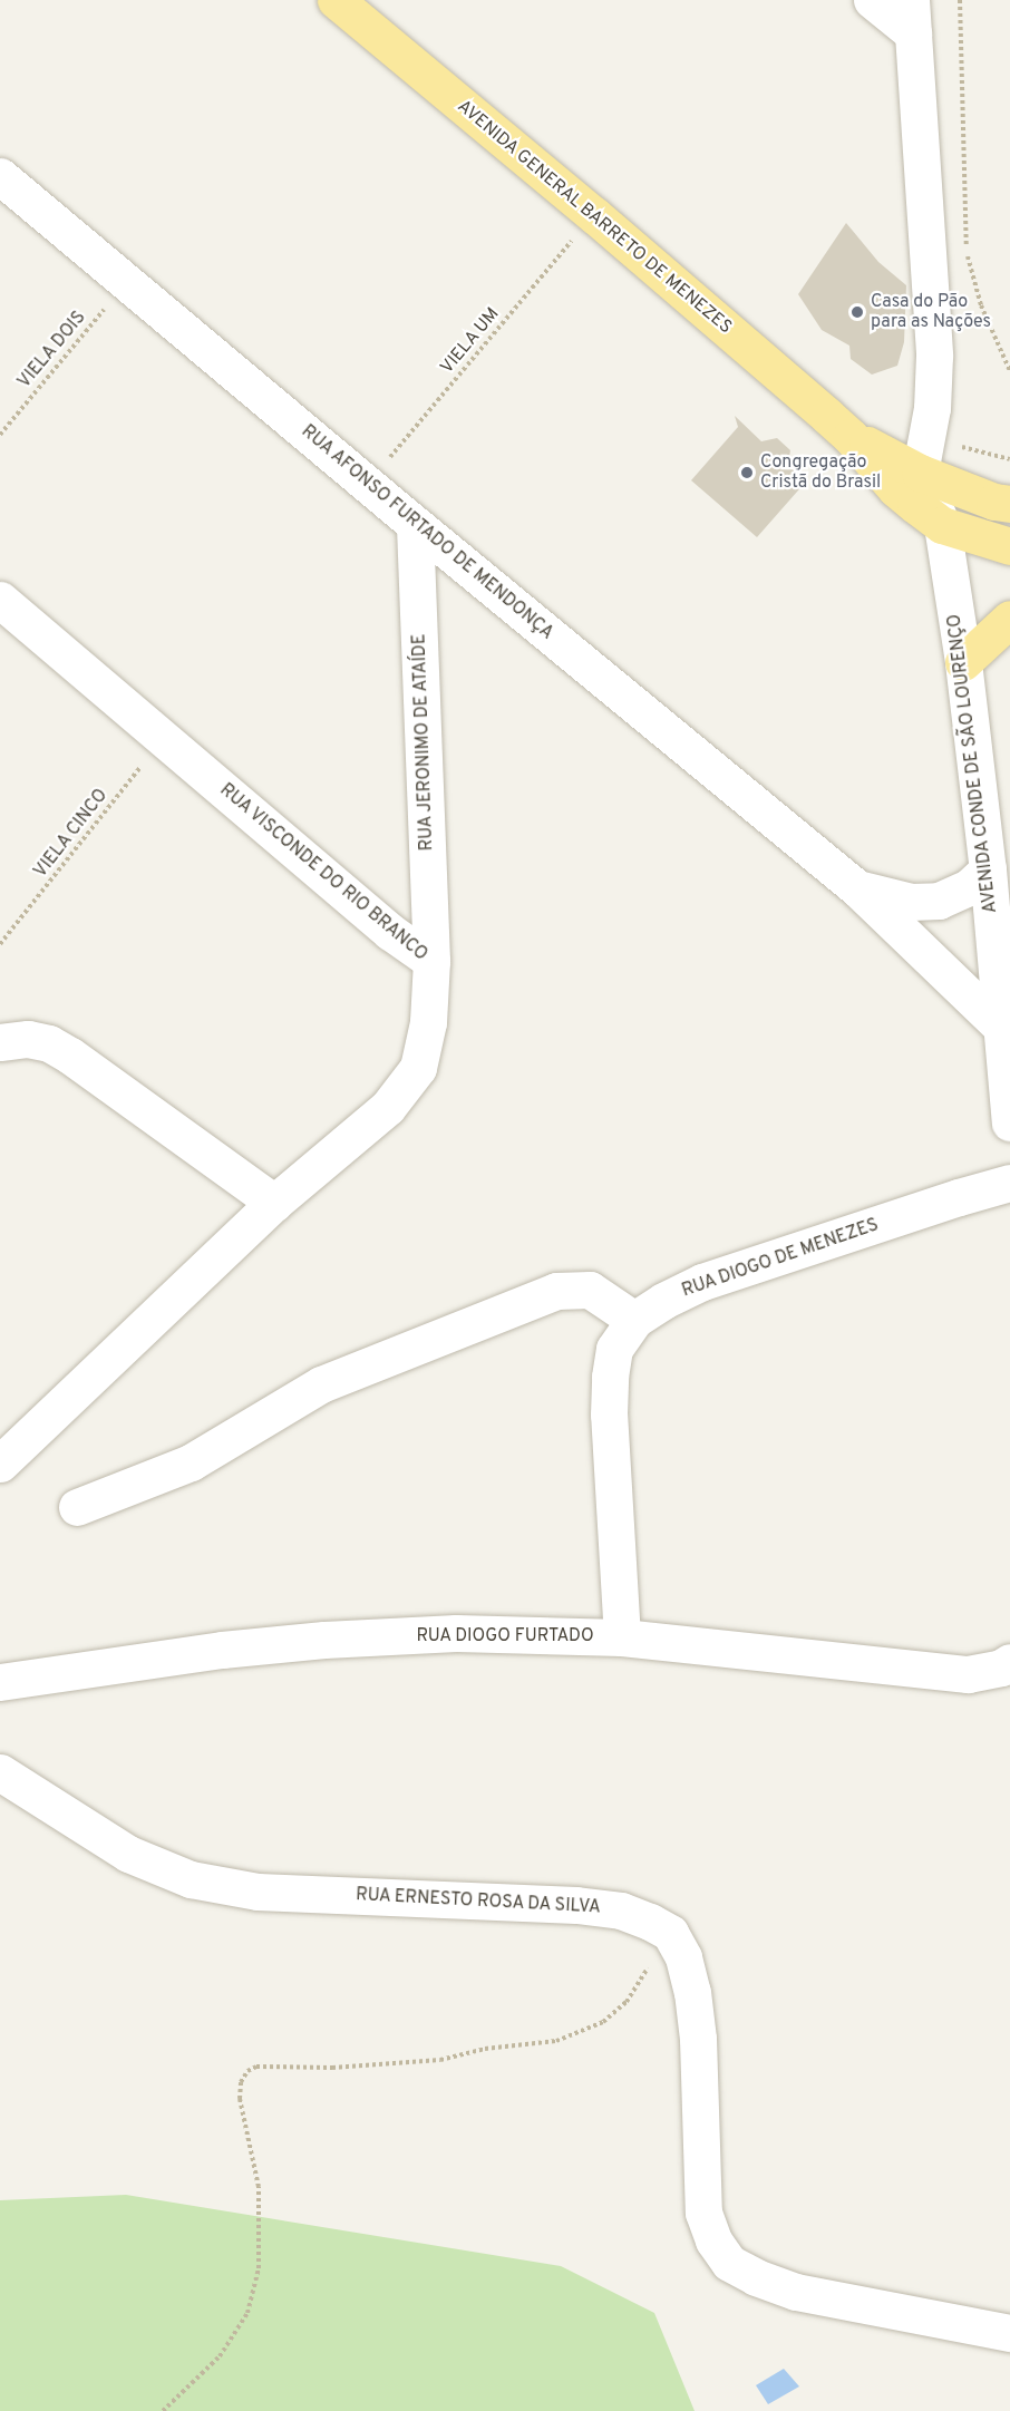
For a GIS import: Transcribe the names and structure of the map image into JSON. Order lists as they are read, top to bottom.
{
  "streets": {
    "main road": ["AVENIDA GENERAL BARRETO DE MENEZES"],
    "street": [
      "RUA AFONSO FURTADO DE MENDONÇA",
      "RUA JERONIMO DE ATAÍDE",
      "AVENIDA CONDE DE SÃO LOURENÇO",
      "RUA VISCONDE DO RIO BRANCO",
      "RUA DIOGO DE MENEZES",
      "RUA DIOGO FURTADO",
      "RUA ERNESTO ROSA DA SILVA"
    ],
    "path": ["VIELA UM", "VIELA DOIS", "VIELA CINCO"]
  },
  "crossings": [
    ["AVENIDA GENERAL BARRETO DE MENEZES", "VIELA UM"],
    ["VIELA UM", "RUA AFONSO FURTADO DE MENDONÇA"],
    ["VIELA DOIS", "RUA AFONSO FURTADO DE MENDONÇA"],
    ["RUA AFONSO FURTADO DE MENDONÇA", "RUA JERONIMO DE ATAÍDE"],
    ["RUA AFONSO FURTADO DE MENDONÇA", "AVENIDA CONDE DE SÃO LOURENÇO"],
    ["RUA JERONIMO DE ATAÍDE", "RUA VISCONDE DO RIO BRANCO"],
    ["VIELA CINCO", "RUA VISCONDE DO RIO BRANCO"],
    ["RUA DIOGO DE MENEZES", "RUA DIOGO FURTADO"]
  ],
  "places": ["Casa do Pão para as Nações", "Congregação Cristã do Brasil"]
}
